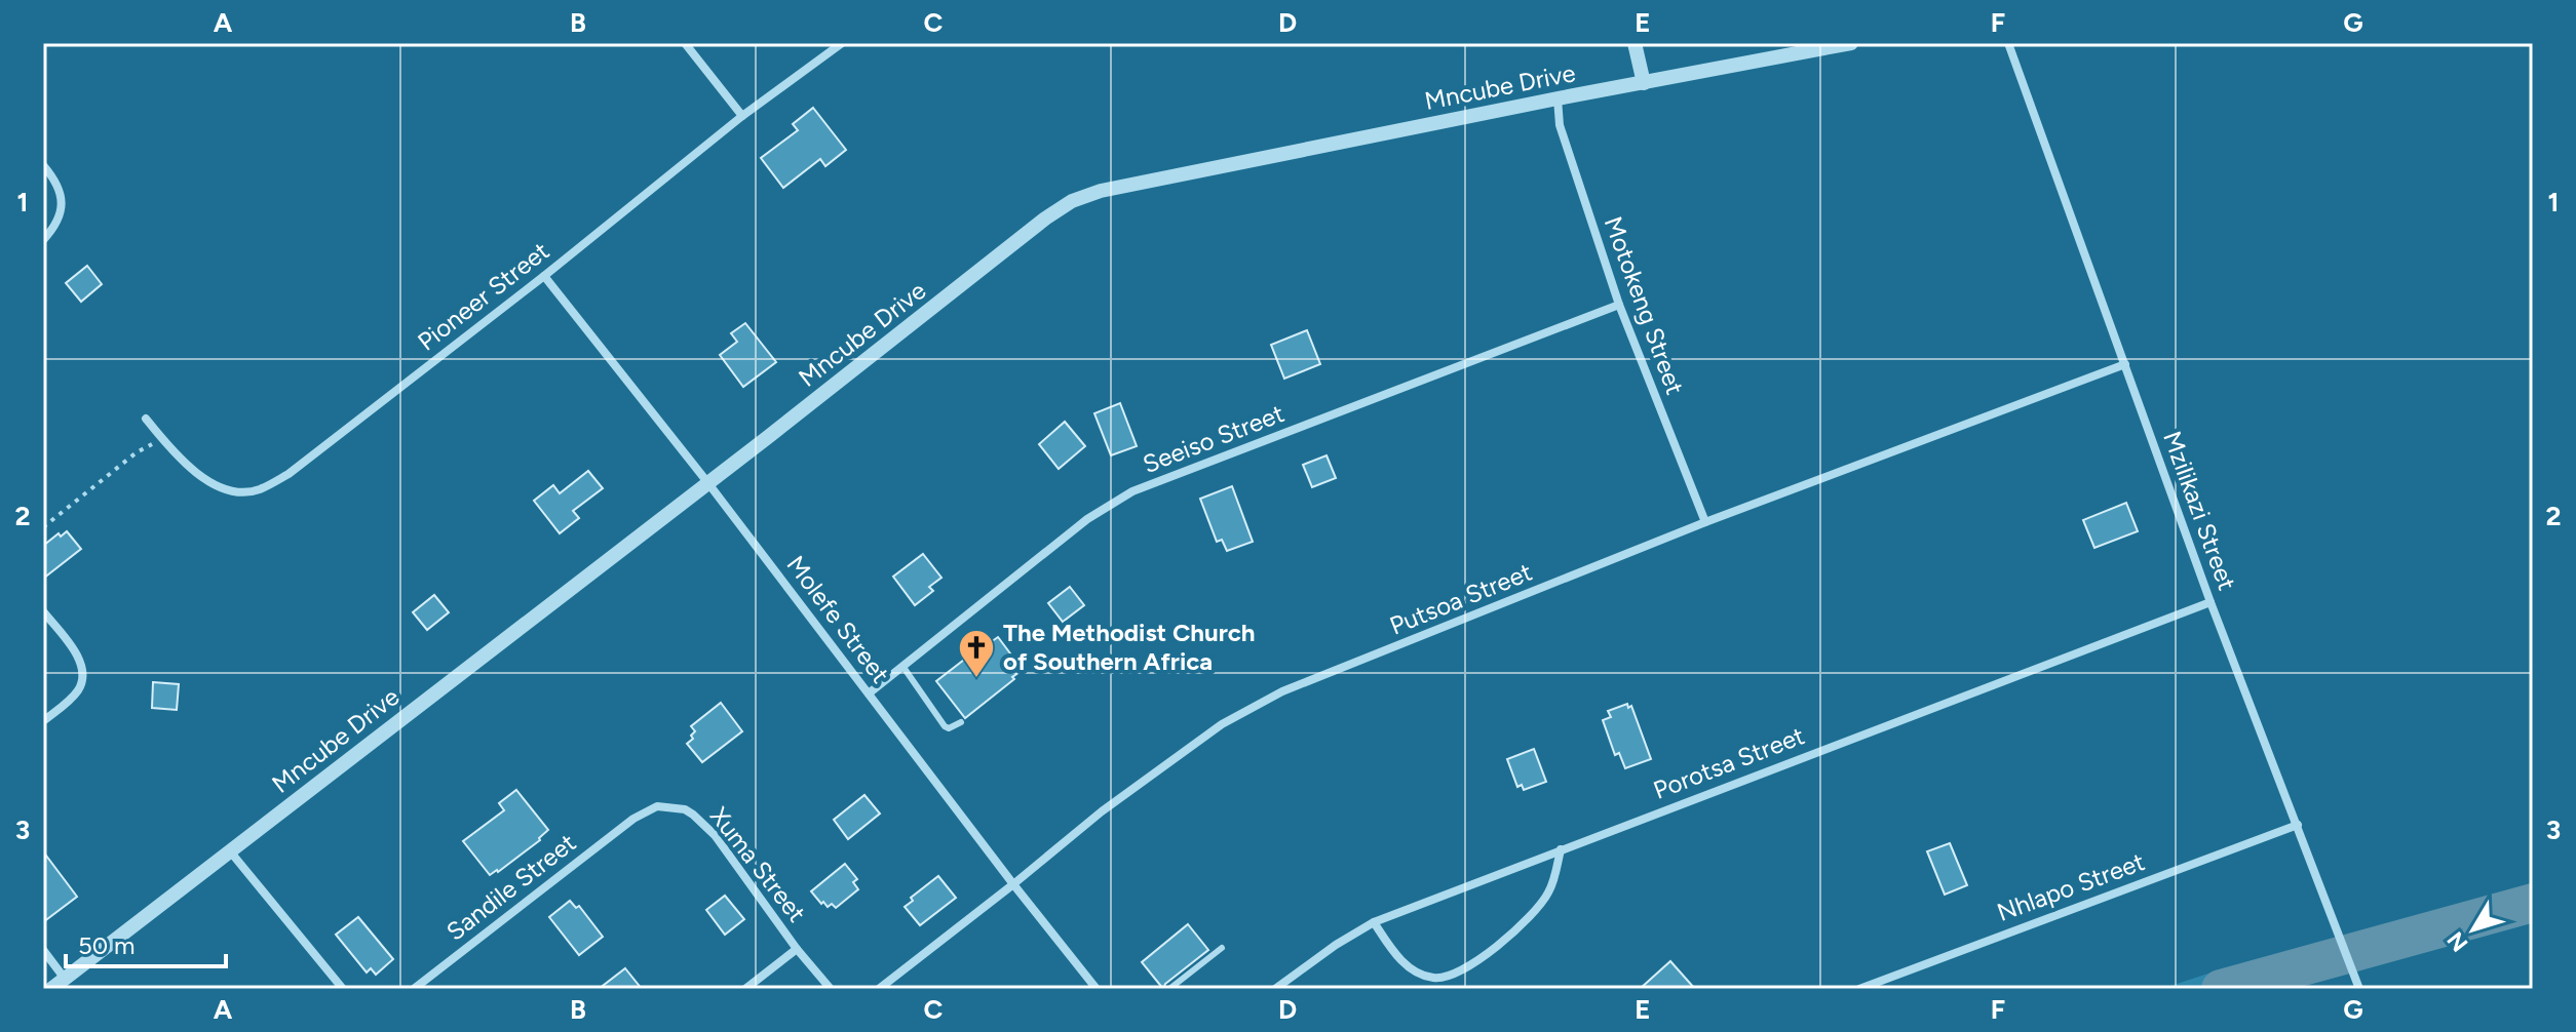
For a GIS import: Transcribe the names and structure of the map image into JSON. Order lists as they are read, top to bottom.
{
  "streets": {
    "street": [
      "Mncube Drive",
      "Pioneer Street",
      "Motokeng Street",
      "Seeiso Street",
      "Mzilikazi Street",
      "Putsoa Street",
      "Molefe Street",
      "Porotsa Street",
      "Xuma Street",
      "Sandile Street",
      "Nhlapo Street"
    ]
  },
  "crossings": [
    ["Mncube Drive", "Motokeng Street"],
    ["Mncube Drive", "Molefe Street"],
    ["Pioneer Street", "Molefe Street"],
    ["Motokeng Street", "Seeiso Street"],
    ["Motokeng Street", "Putsoa Street"],
    ["Seeiso Street", "Molefe Street"],
    ["Mzilikazi Street", "Putsoa Street"],
    ["Mzilikazi Street", "Porotsa Street"],
    ["Mzilikazi Street", "Nhlapo Street"],
    ["Putsoa Street", "Molefe Street"],
    ["Xuma Street", "Sandile Street"]
  ],
  "places": {
    "church": ["The Methodist Church of Southern Africa"]
  },
  "scale_bar": "50 m",
  "north": "bottom left",
  "grid": {
    "columns": [
      "A",
      "B",
      "C",
      "D",
      "E",
      "F",
      "G"
    ],
    "rows": ["1", "2", "3"]
  }
}
